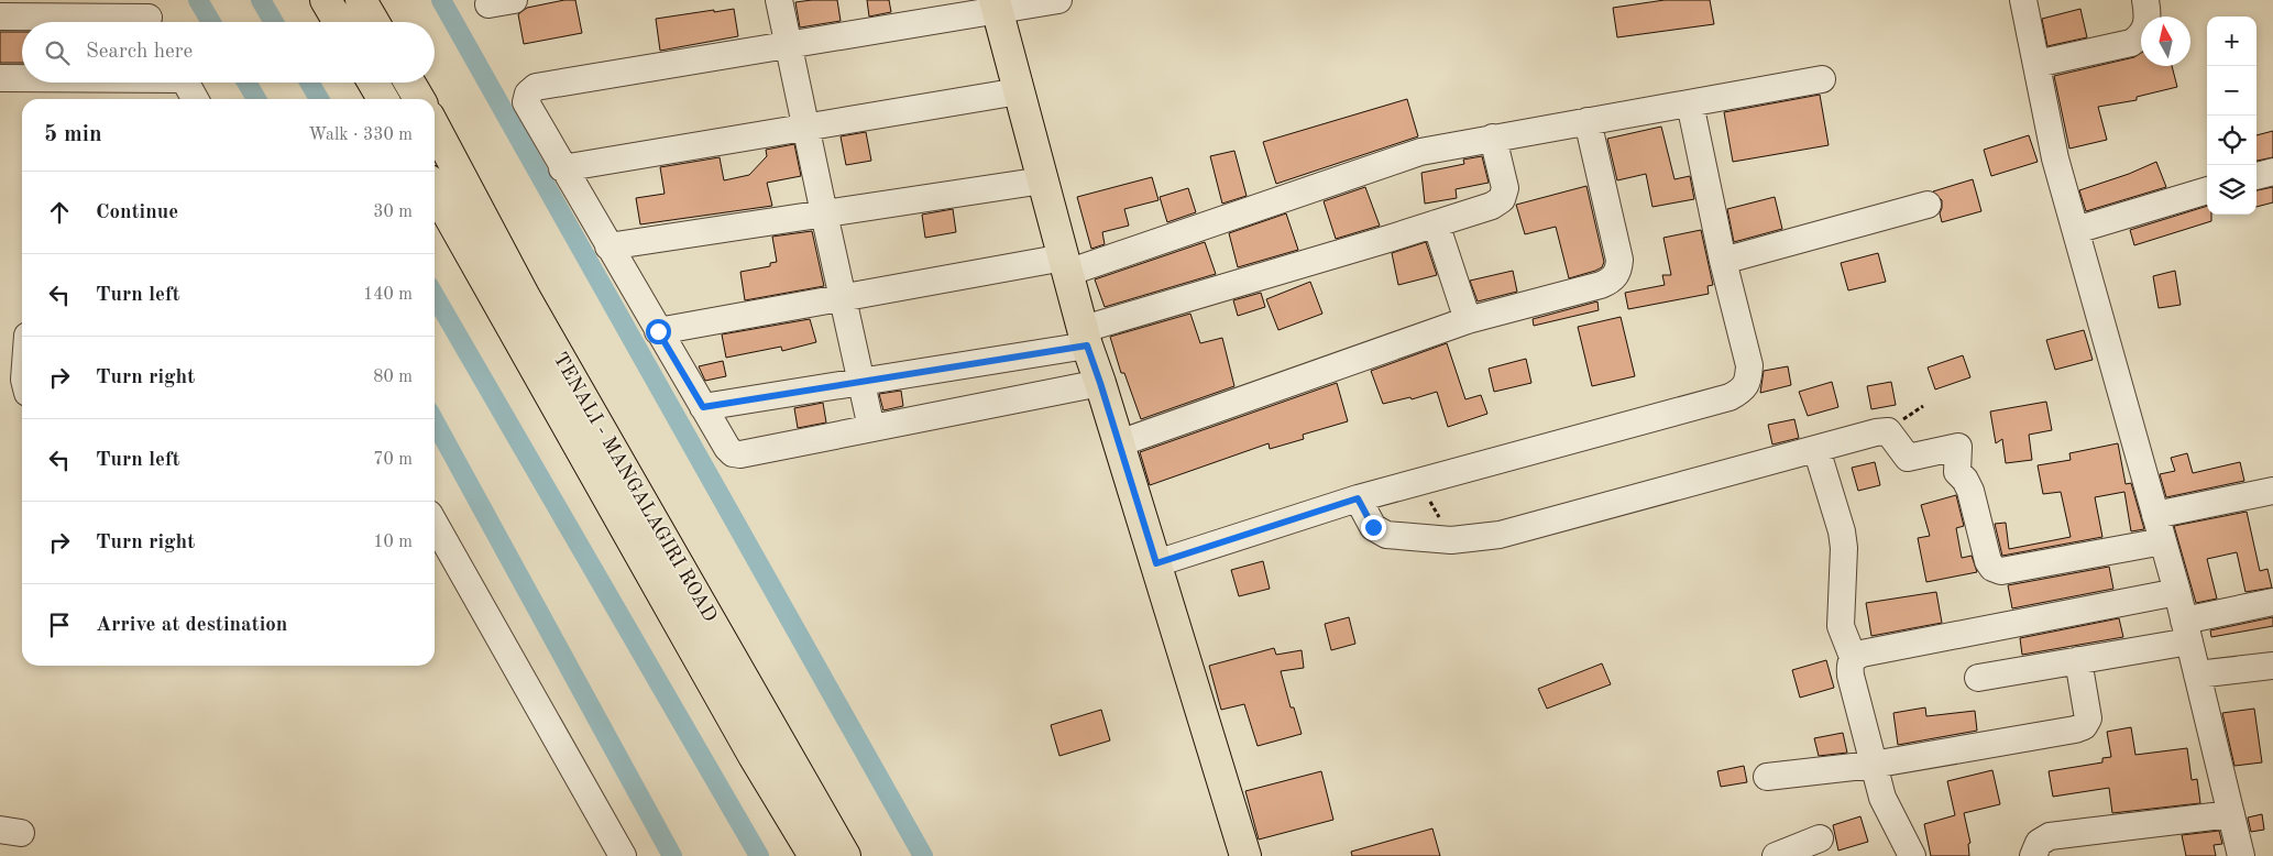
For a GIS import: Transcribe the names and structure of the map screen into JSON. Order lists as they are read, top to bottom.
{
  "streets": {
    "main road": ["TENALI - MANGALAGIRI ROAD"]
  },
  "north": "top",
  "page": {
    "map_buttons": ["+", "−"],
    "search": "Search here",
    "heading": ["5 min", "Walk · 330 m"],
    "list": [
      ["Continue", "30 m"],
      ["Turn left", "140 m"],
      ["Turn right", "80 m"],
      ["Turn left", "70 m"],
      ["Turn right", "10 m"],
      "Arrive at destination"
    ]
  }
}
